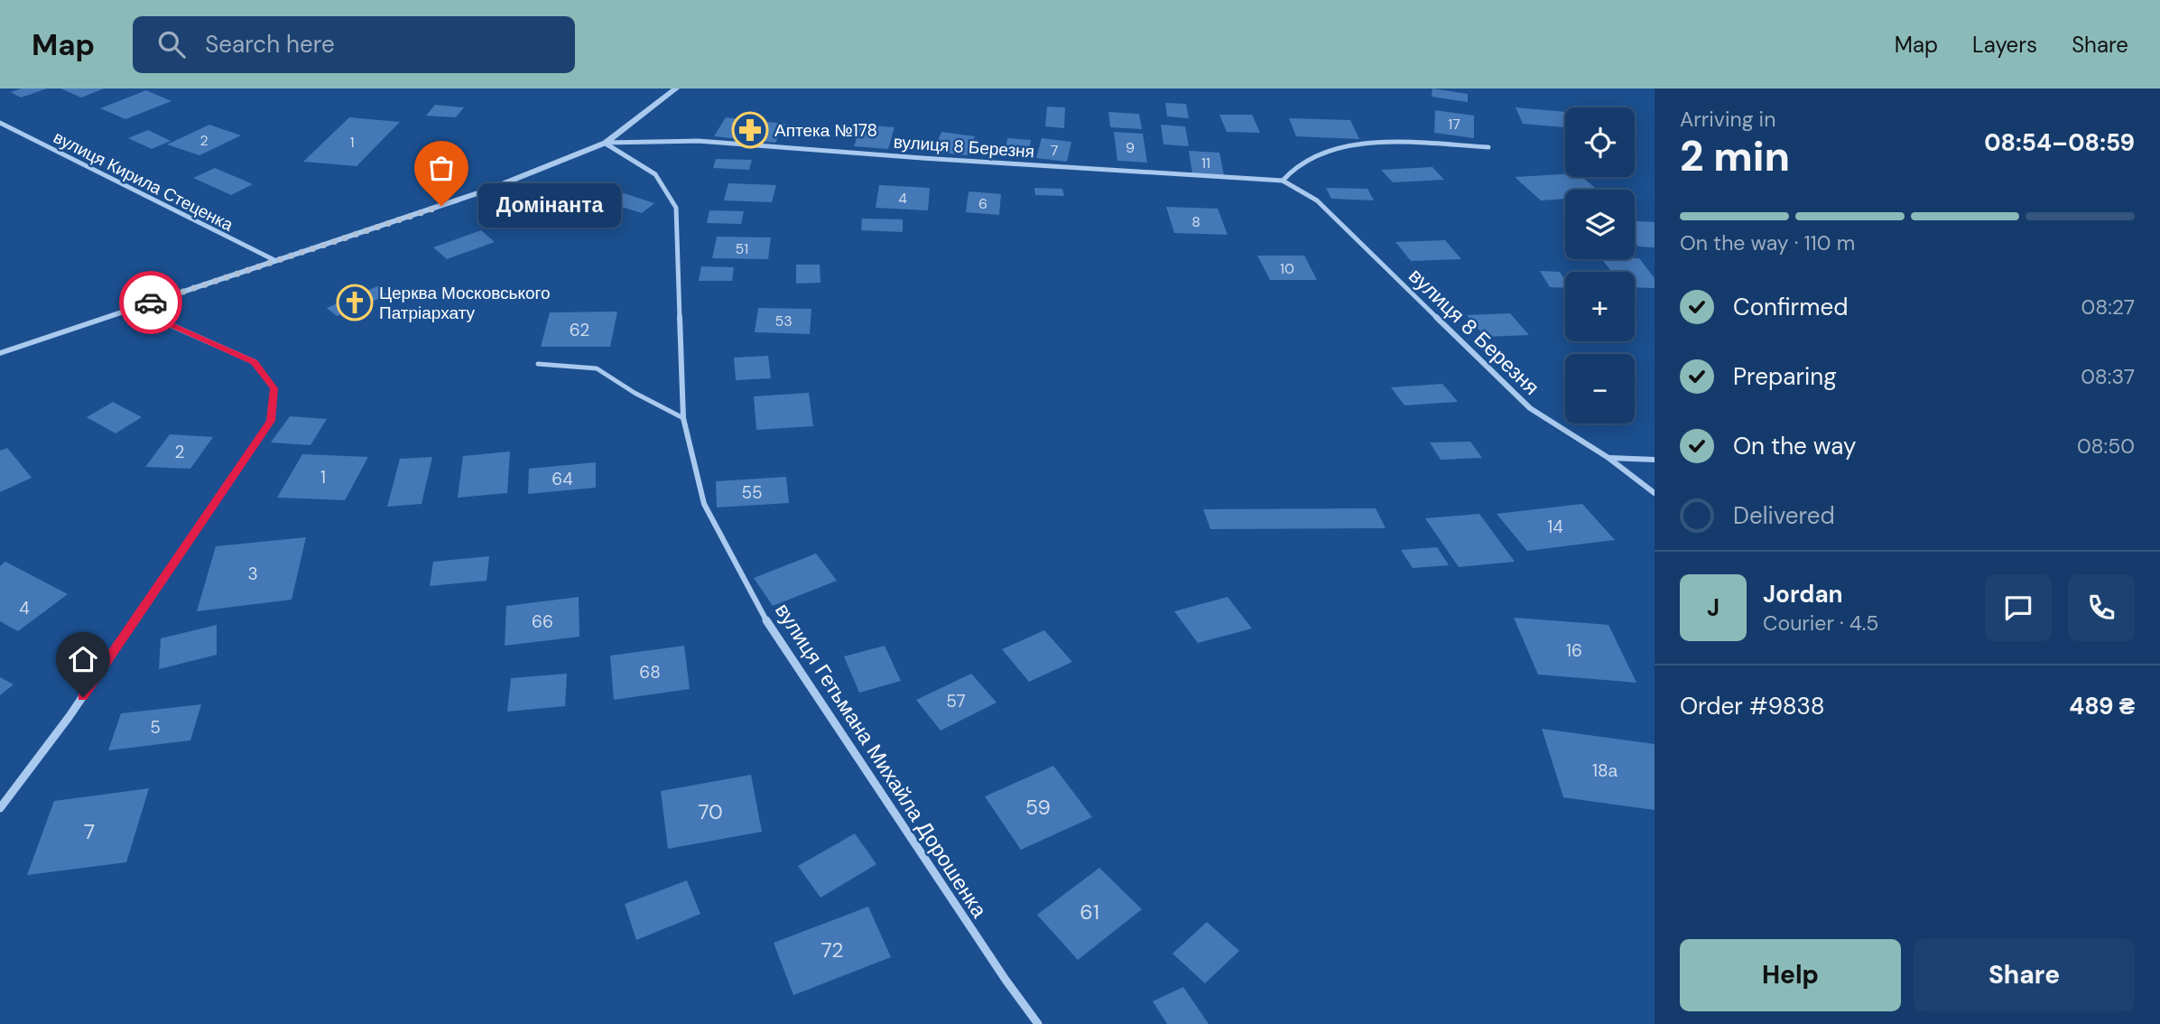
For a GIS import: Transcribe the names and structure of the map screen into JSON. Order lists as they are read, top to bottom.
{
  "streets": {
    "street": ["вулиця 8 Березня", "вулиця Кирила Стеценка", "вулиця Гетьмана Михайла Дорошенка"]
  },
  "crossings": [
    ["вулиця 8 Березня", "вулиця Гетьмана Михайла Дорошенка"]
  ],
  "places": {
    "pharmacy": ["Аптека №178"],
    "other": ["Домінанта"],
    "church": ["Церква Московського Патріархату"]
  },
  "house_numbers": [
    "17",
    "2",
    "1",
    "9",
    "7",
    "11",
    "4",
    "6",
    "8",
    "51",
    "10",
    "53",
    "62",
    "2",
    "1",
    "64",
    "55",
    "14",
    "3",
    "4",
    "66",
    "16",
    "68",
    "57",
    "5",
    "18а",
    "59",
    "70",
    "7",
    "61",
    "72"
  ],
  "page": {
    "header": "Map",
    "search": "Search here",
    "nav": ["Map", "Layers", "Share"],
    "heading": ["2 min", "Arriving in", "08:54–08:59"],
    "panel": [
      "Jordan",
      "Courier · 4.5",
      "Order #9838",
      "489 ₴"
    ],
    "map_buttons": ["+", "−"],
    "bubble": "Домінанта",
    "bar": "On the way · 110 m",
    "list": [
      ["Confirmed", "08:27"],
      ["Preparing", "08:37"],
      ["On the way", "08:50"],
      "Delivered"
    ],
    "round": "J",
    "buttons": ["Help", "Share"]
  }
}
